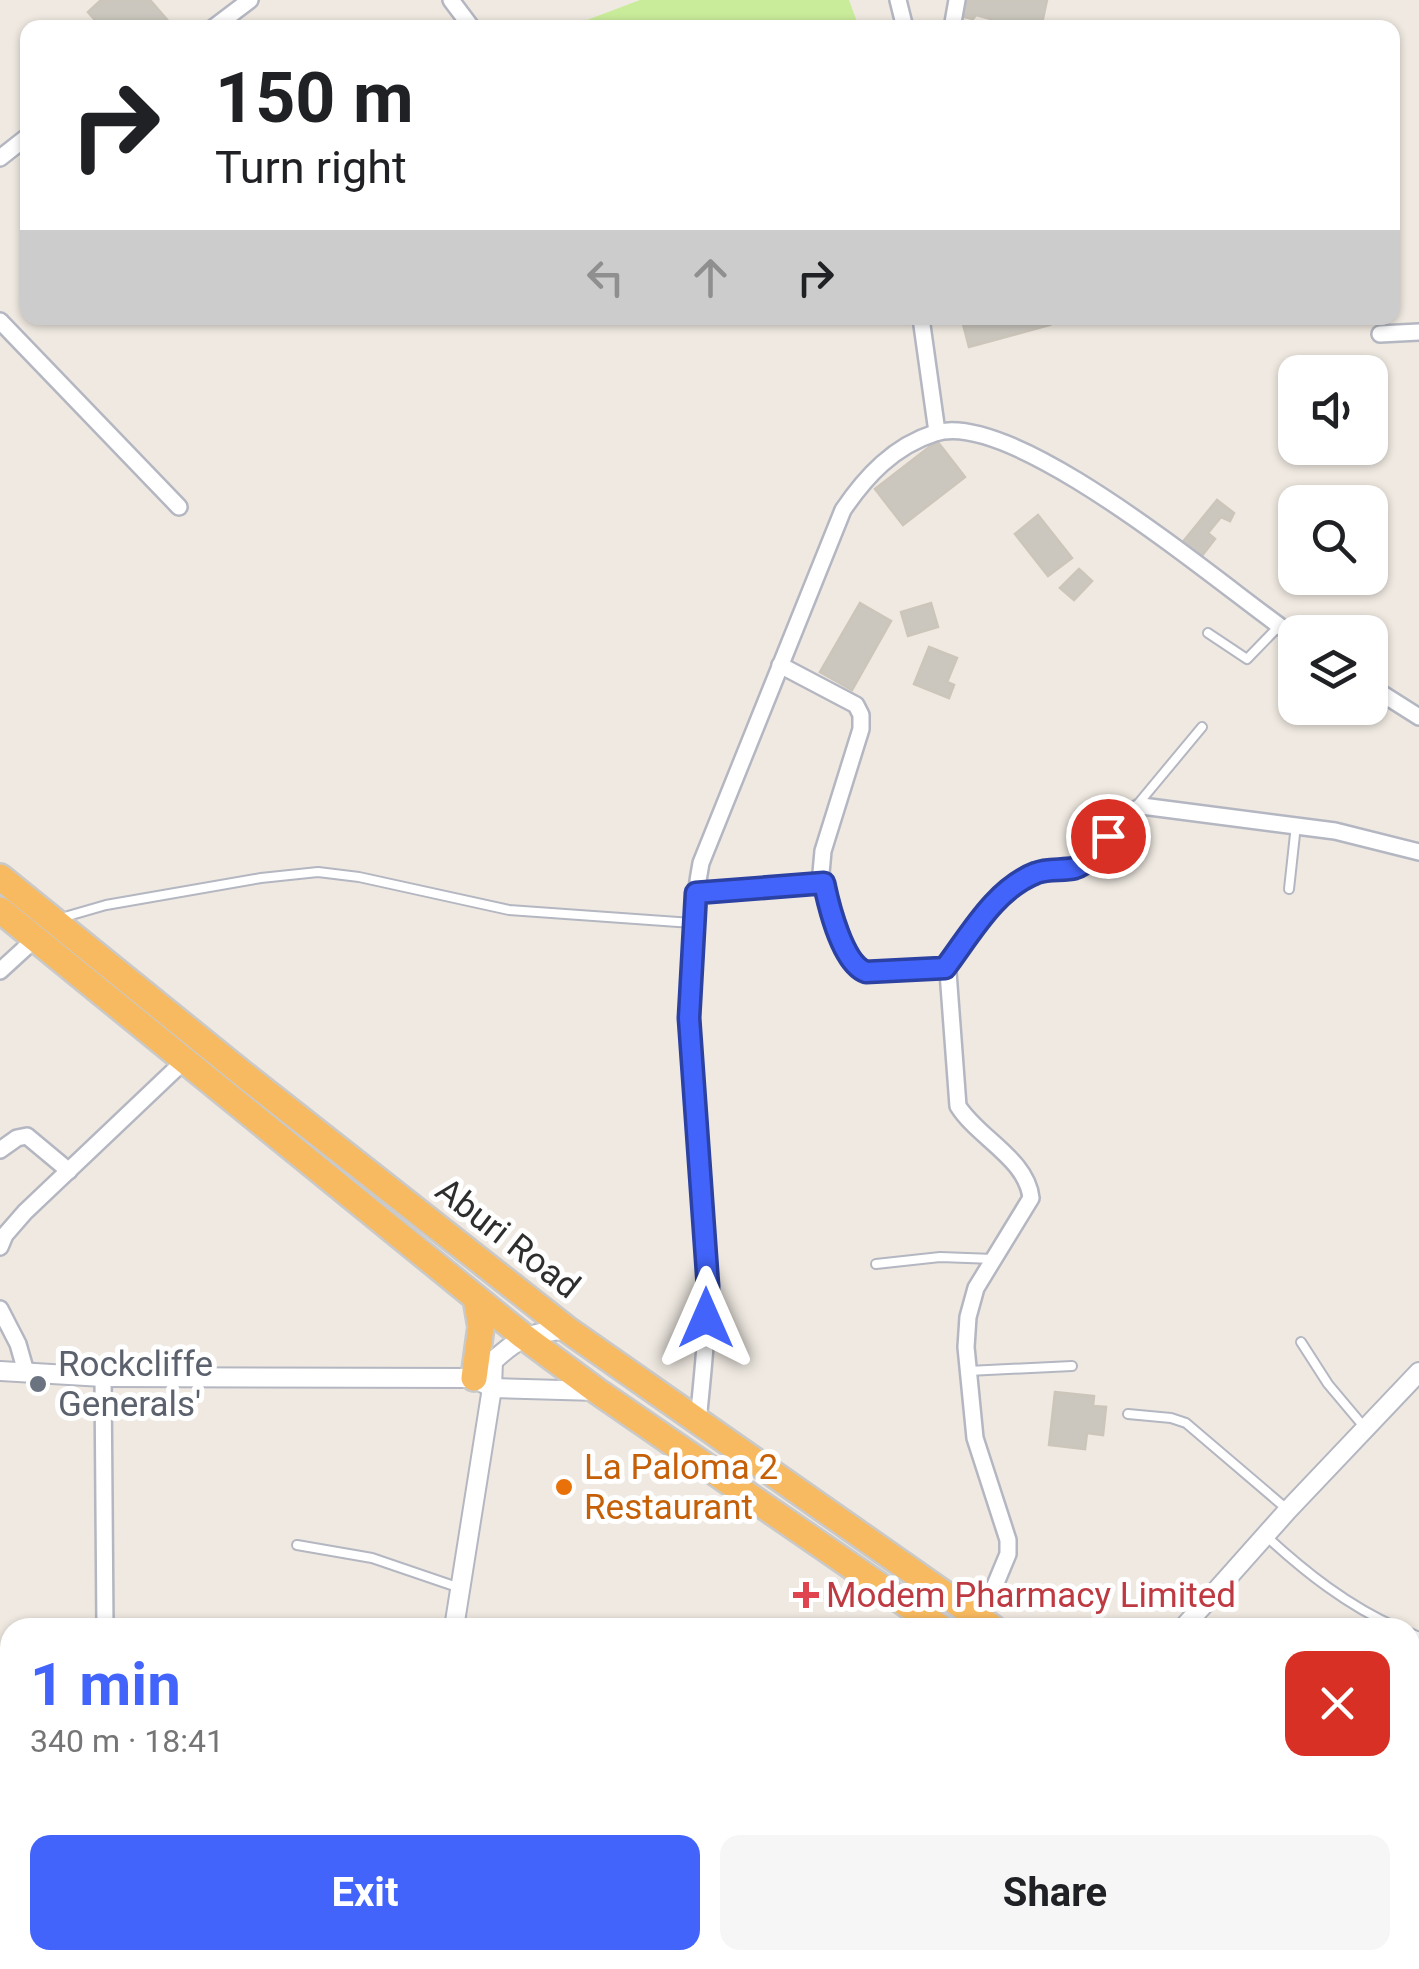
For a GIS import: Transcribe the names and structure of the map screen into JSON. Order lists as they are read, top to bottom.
{
  "streets": {
    "highway": ["Aburi Road"]
  },
  "places": {
    "other": ["Rockcliffe Generals'", "La Paloma 2 Restaurant"],
    "health": ["Modem Pharmacy Limited"]
  },
  "page": {
    "turn": ["150 m", "Turn right"],
    "heading": ["1 min", "340 m · 18:41"],
    "buttons": ["Exit", "Share"]
  }
}
